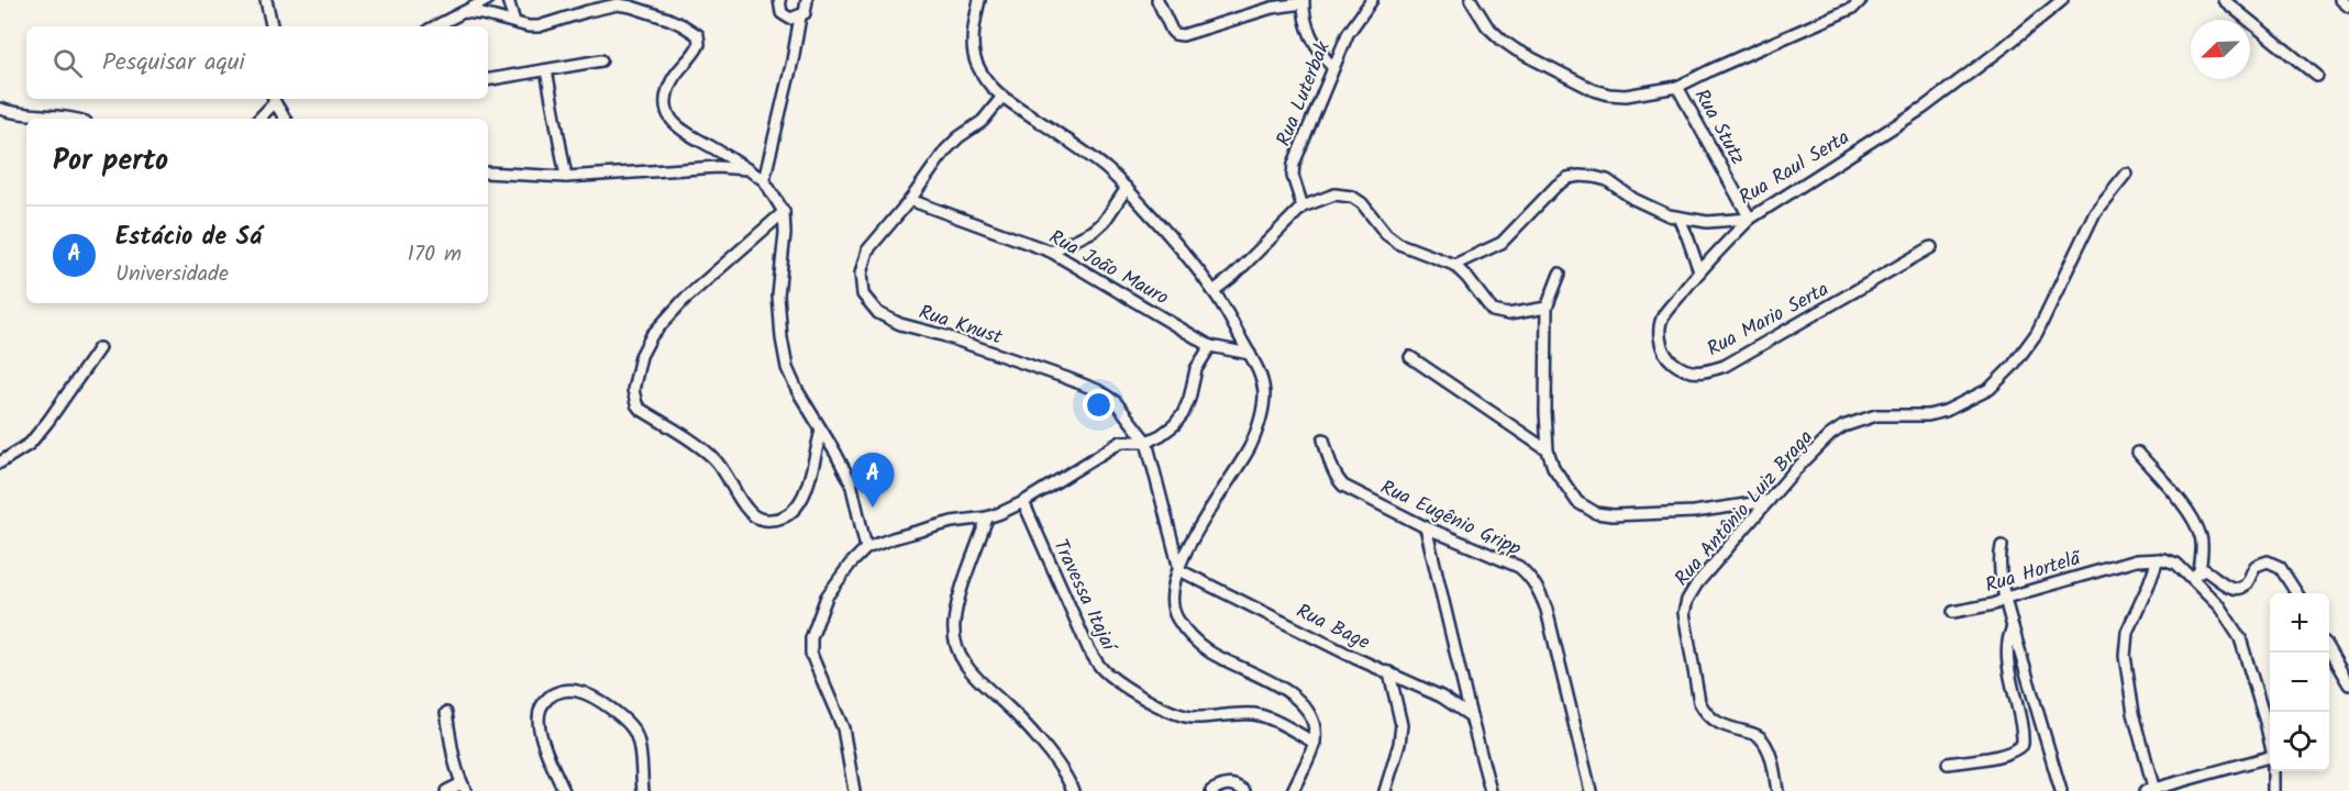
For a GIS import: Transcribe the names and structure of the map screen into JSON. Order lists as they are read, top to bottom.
{
  "streets": {
    "street": [
      "Rua Luterbak",
      "Rua Stutz",
      "Rua Raul Serta",
      "Rua João Mauro",
      "Rua Mario Serta",
      "Rua Knust",
      "Rua Antônio Luiz Braga",
      "Rua Eugênio Gripp",
      "Rua Hortelã",
      "Travessa Itajaí",
      "Rua Bage"
    ]
  },
  "crossings": [
    ["Rua Stutz", "Rua Raul Serta"],
    ["Rua Stutz", "Rua Mario Serta"],
    ["Rua Raul Serta", "Rua Mario Serta"],
    ["Rua João Mauro", "Rua Knust"],
    ["Rua Knust", "Rua Bage"]
  ],
  "north": "bottom left",
  "page": {
    "search": "Pesquisar aqui",
    "heading": "Por perto",
    "list": [
      {
        "mark": "A",
        "name": "Estácio de Sá",
        "note": "Universidade",
        "value": "170 m"
      }
    ],
    "pins": "A",
    "map_buttons": ["+", "−"]
  }
}
